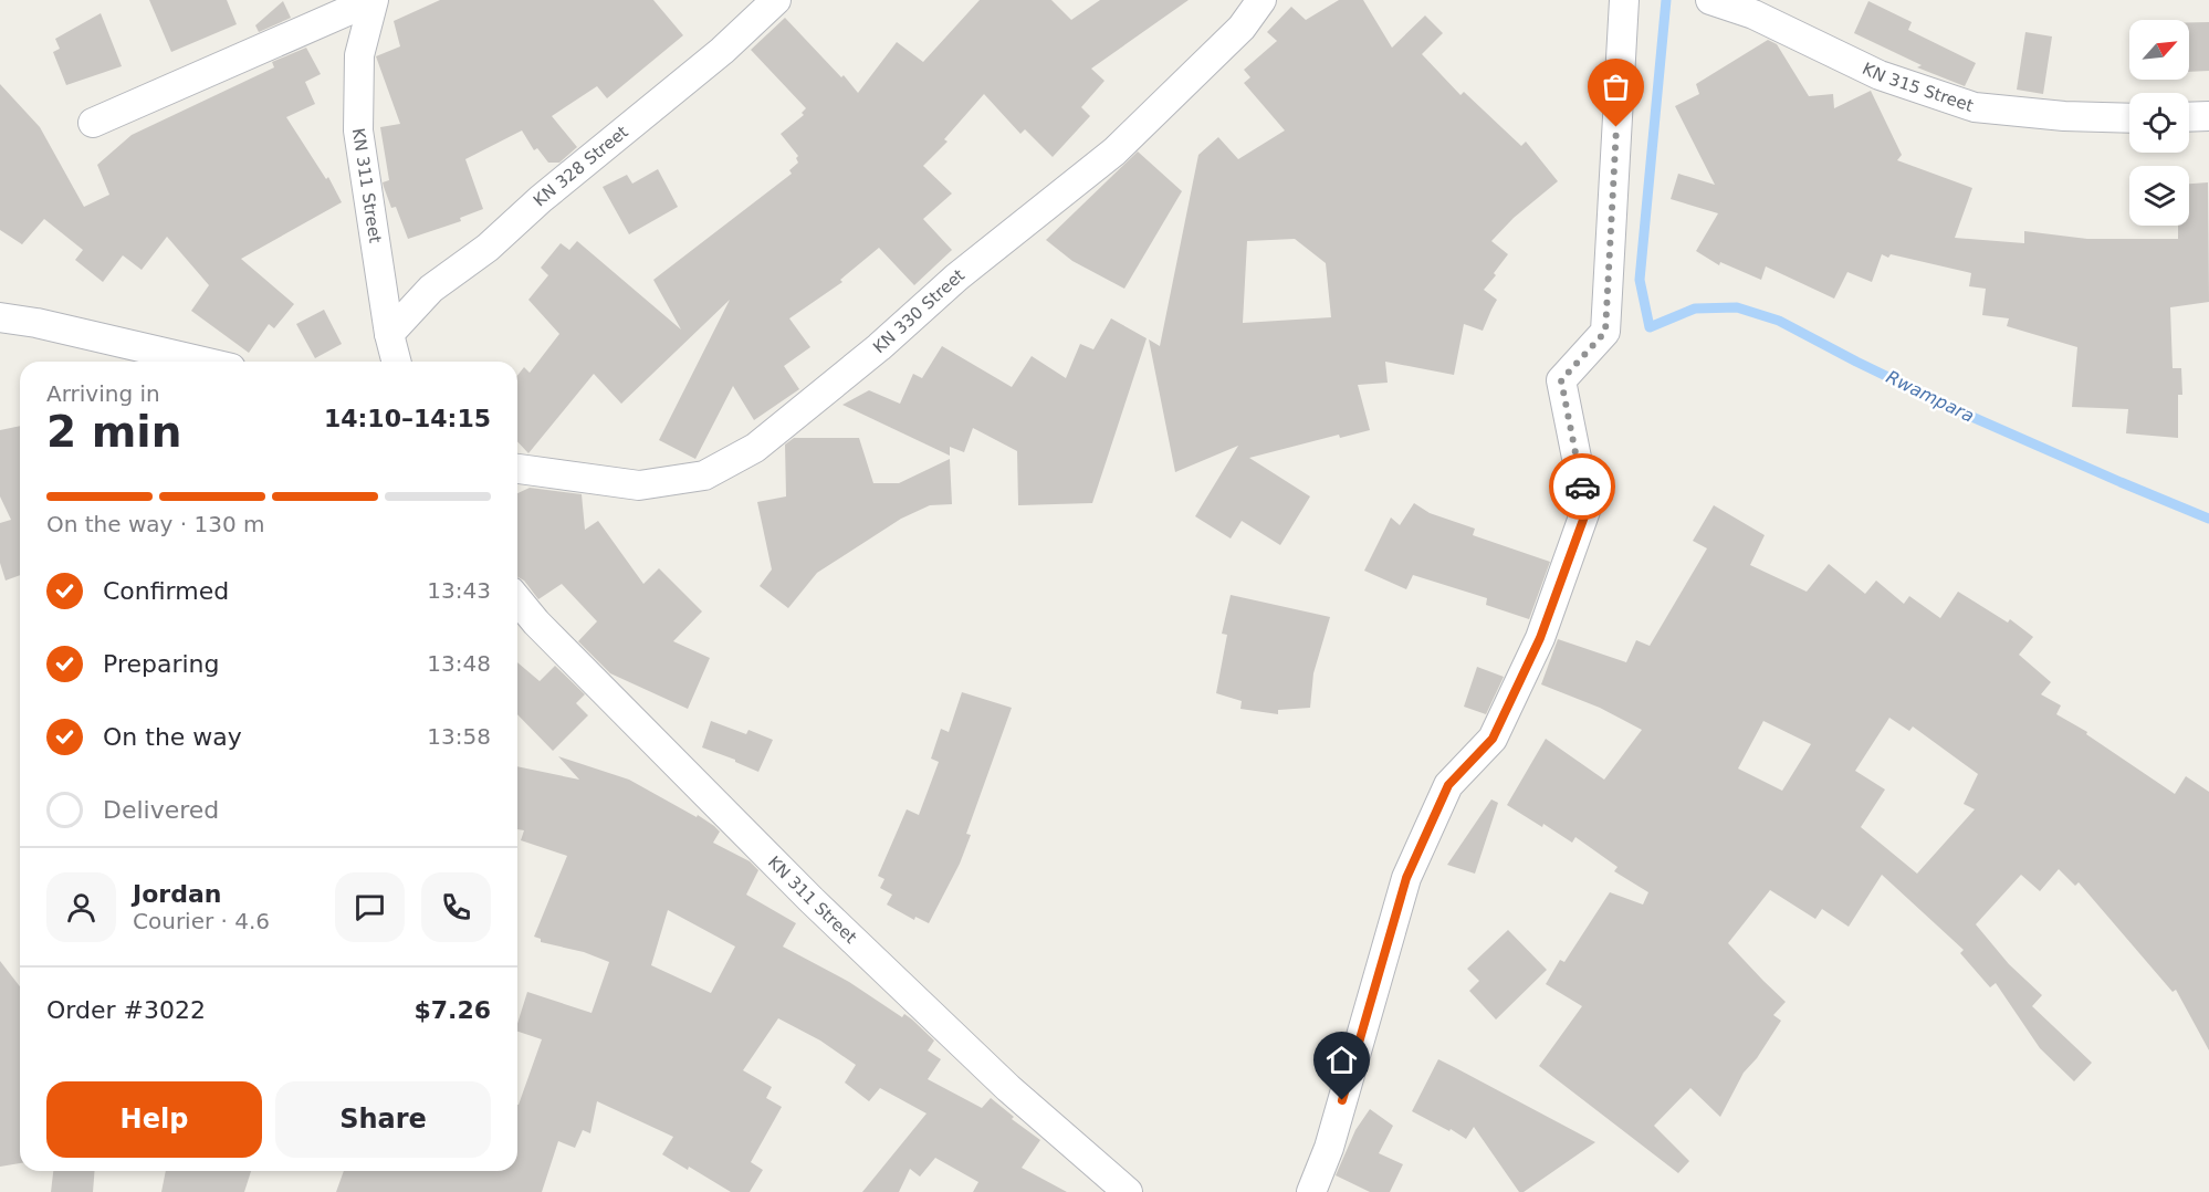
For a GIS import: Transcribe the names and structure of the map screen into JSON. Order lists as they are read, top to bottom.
{
  "streets": {
    "street": [
      "KN 315 Street",
      "KN 328 Street",
      "KN 311 Street",
      "KN 330 Street"
    ]
  },
  "crossings": [
    ["KN 328 Street", "KN 311 Street"]
  ],
  "water": ["Rwampara"],
  "north": "top right",
  "page": {
    "heading": ["2 min", "Arriving in", "14:10–14:15"],
    "panel": [
      "Jordan",
      "Courier · 4.6",
      "Order #3022",
      "$7.26"
    ],
    "bar": "On the way · 130 m",
    "list": [
      ["Confirmed", "13:43"],
      ["Preparing", "13:48"],
      ["On the way", "13:58"],
      "Delivered"
    ],
    "buttons": ["Help", "Share"]
  }
}
